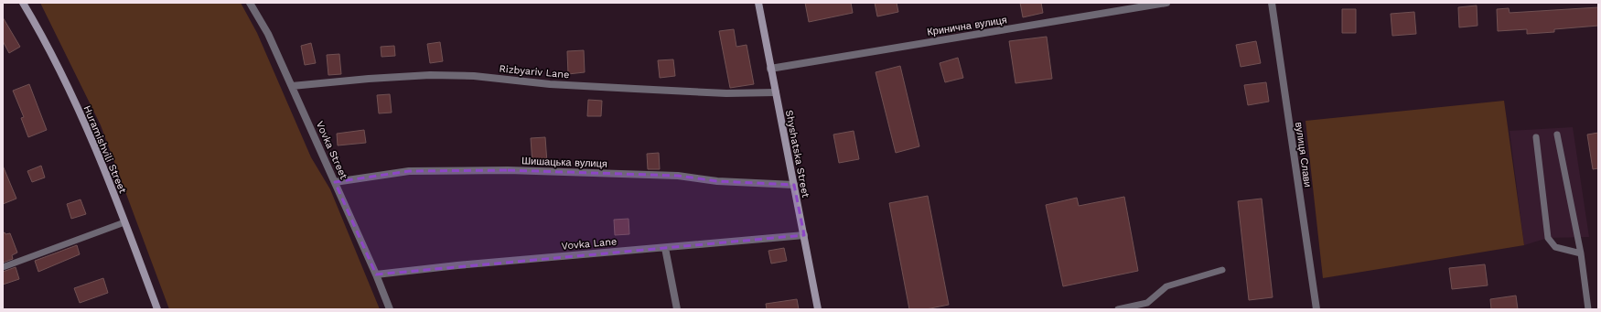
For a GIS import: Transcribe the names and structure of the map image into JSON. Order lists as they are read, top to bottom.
{
  "streets": {
    "main road": ["Huramishvili Street", "Shyshatska Street"],
    "street": [
      "Кринична вулиця",
      "Rizbyariv Lane",
      "Vovka Street",
      "вулиця Слави",
      "Шишацька вулиця",
      "Vovka Lane"
    ]
  },
  "crossings": [
    ["Кринична вулиця", "Shyshatska Street"],
    ["Rizbyariv Lane", "Vovka Street"],
    ["Rizbyariv Lane", "Shyshatska Street"],
    ["Vovka Street", "Шишацька вулиця"],
    ["Vovka Street", "Vovka Lane"],
    ["Shyshatska Street", "Шишацька вулиця"],
    ["Shyshatska Street", "Vovka Lane"]
  ]
}
